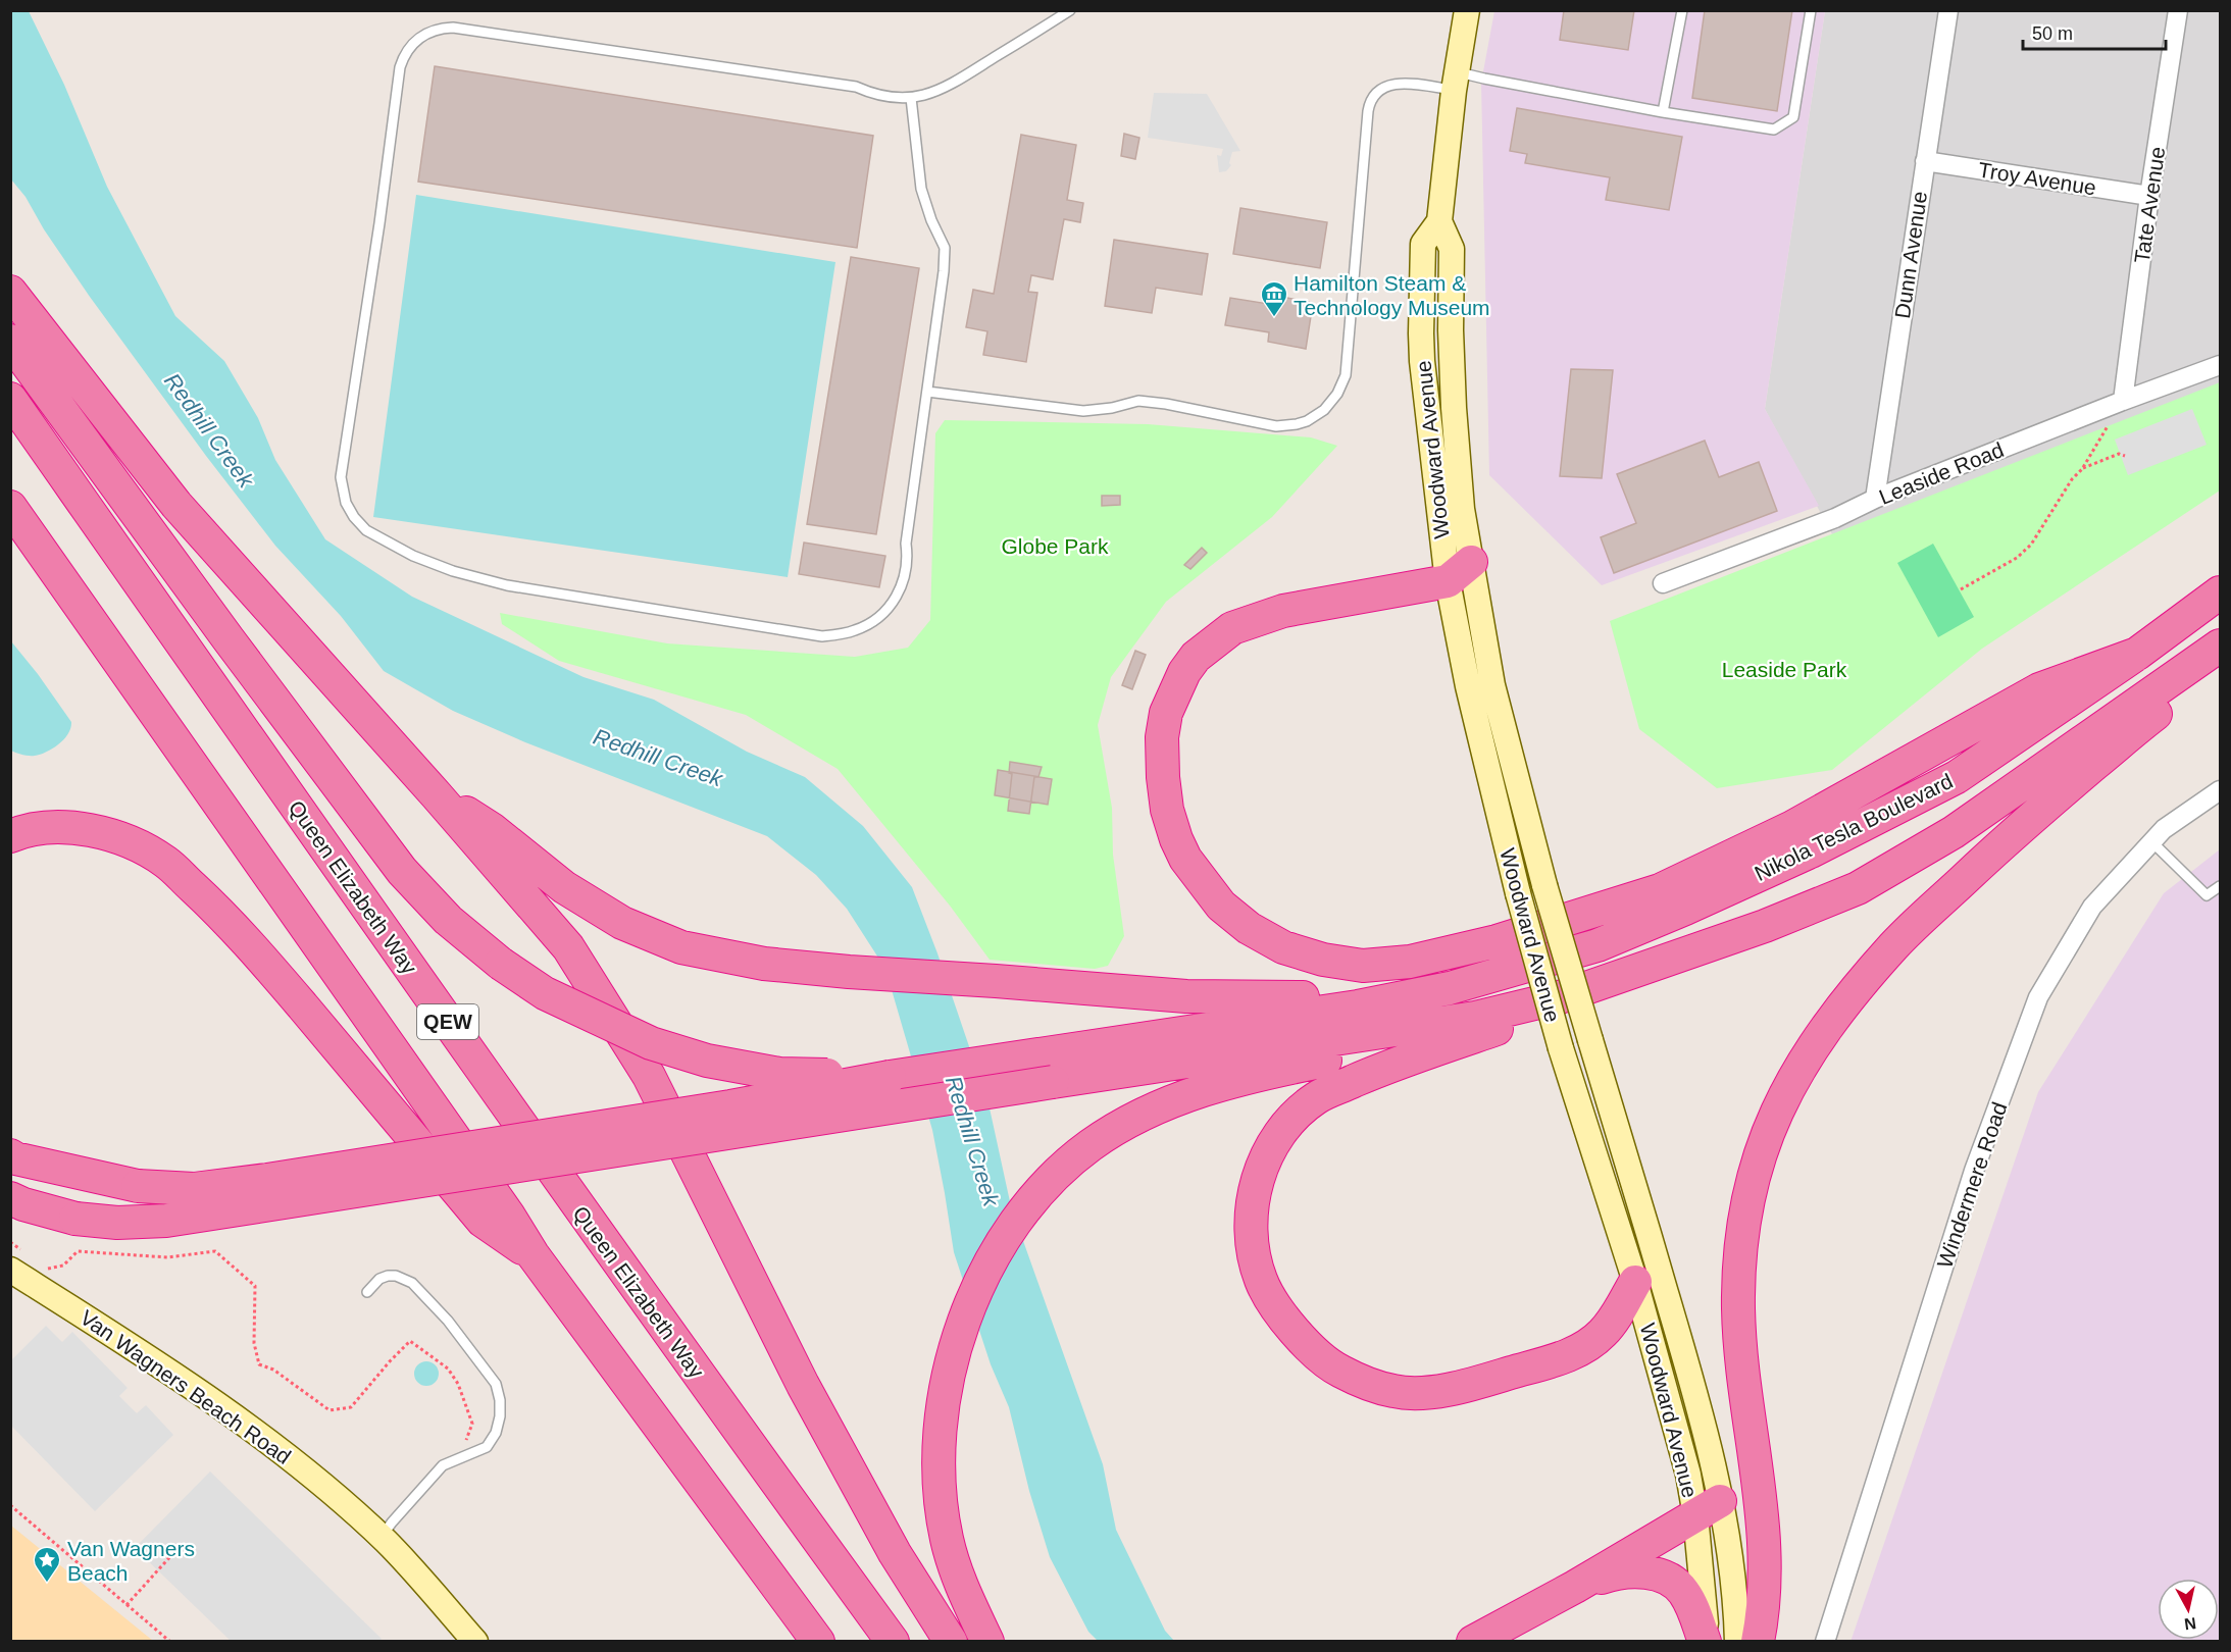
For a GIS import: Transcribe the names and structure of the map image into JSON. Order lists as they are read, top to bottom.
{
  "streets": {
    "highway": ["Nikola Tesla Boulevard", "Queen Elizabeth Way", "QEW"],
    "main road": ["Woodward Avenue", "Van Wagners Beach Road"],
    "street": [
      "Troy Avenue",
      "Tate Avenue",
      "Dunn Avenue",
      "Leaside Road",
      "Windermere Road"
    ]
  },
  "crossings": [
    ["Troy Avenue", "Tate Avenue"],
    ["Troy Avenue", "Dunn Avenue"],
    ["Tate Avenue", "Leaside Road"],
    ["Dunn Avenue", "Leaside Road"]
  ],
  "water": ["Redhill Creek"],
  "parks": ["Globe Park", "Leaside Park"],
  "places": {
    "museum": ["Hamilton Steam & Technology Museum"],
    "place": ["Van Wagners Beach"]
  },
  "scale_bar": "50 m",
  "north": "bottom"
}
